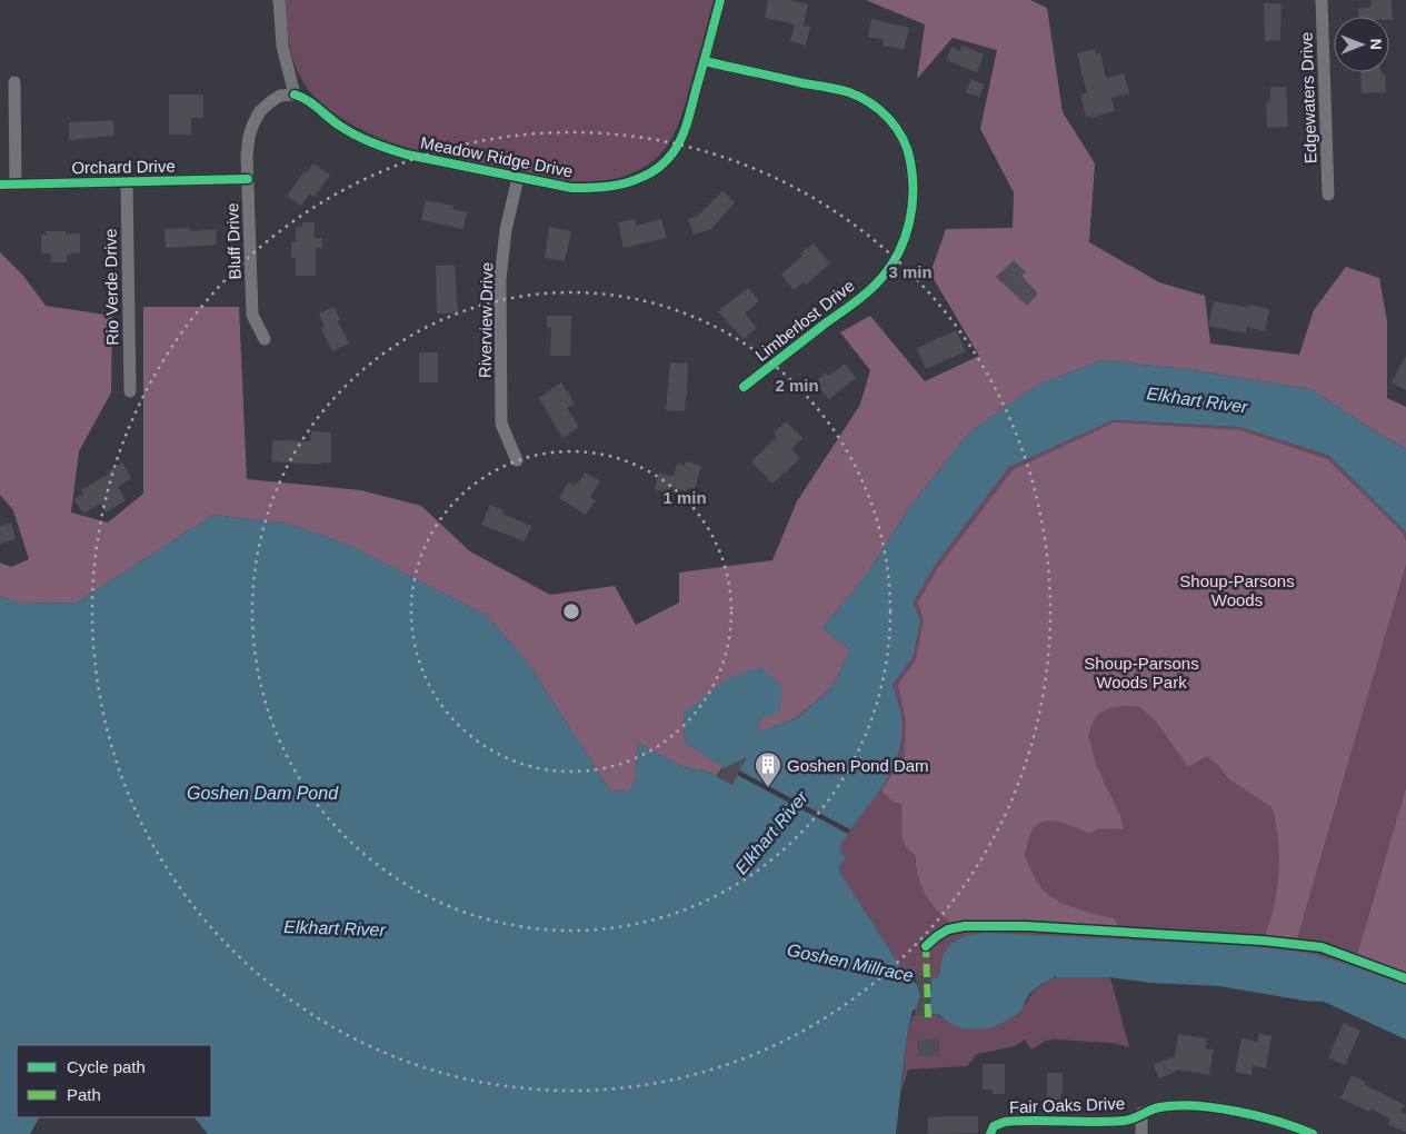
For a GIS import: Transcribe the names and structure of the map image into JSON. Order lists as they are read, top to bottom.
{
  "streets": {
    "street": [
      "Edgewaters Drive",
      "Meadow Ridge Drive",
      "Orchard Drive",
      "Bluff Drive",
      "Rio Verde Drive",
      "Riverview Drive",
      "Limberlost Drive",
      "Fair Oaks Drive"
    ]
  },
  "crossings": [
    ["Meadow Ridge Drive", "Bluff Drive"],
    ["Meadow Ridge Drive", "Riverview Drive"],
    ["Meadow Ridge Drive", "Limberlost Drive"],
    ["Orchard Drive", "Bluff Drive"],
    ["Orchard Drive", "Rio Verde Drive"]
  ],
  "water": ["Elkhart River", "Goshen Dam Pond", "Goshen Millrace"],
  "parks": ["Shoup-Parsons Woods", "Shoup-Parsons Woods Park"],
  "places": {
    "building": ["Goshen Pond Dam"]
  },
  "legend": ["Cycle path", "Path"],
  "north": "right",
  "rings": ["3 min", "2 min", "1 min"]
}
